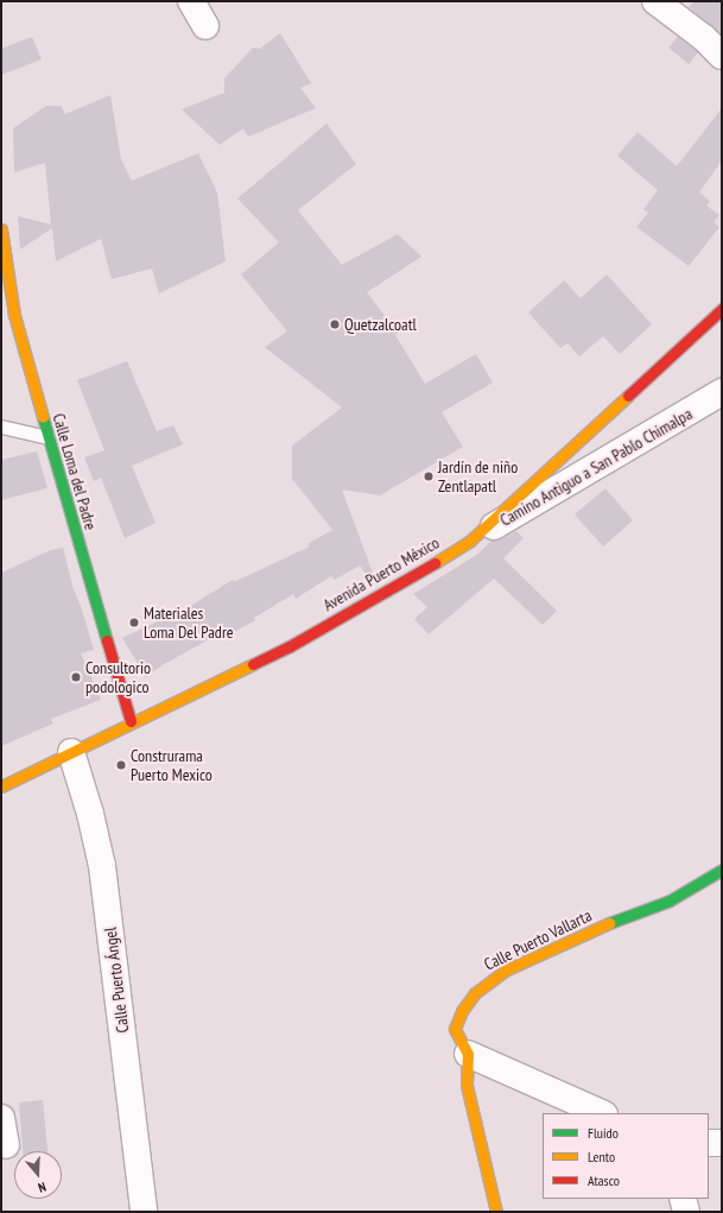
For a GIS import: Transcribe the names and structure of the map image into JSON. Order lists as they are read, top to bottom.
{
  "streets": {
    "street": [
      "Camino Antiguo a San Pablo Chimalpa",
      "Calle Loma del Padre",
      "Avenida Puerto México",
      "Calle Puerto Vallarta",
      "Calle Puerto Ángel"
    ]
  },
  "crossings": [
    ["Camino Antiguo a San Pablo Chimalpa", "Avenida Puerto México"],
    ["Calle Loma del Padre", "Avenida Puerto México"],
    ["Avenida Puerto México", "Calle Puerto Ángel"]
  ],
  "places": [
    "Quetzalcoatl",
    "Jardín de niño Zentlapatl",
    "Materiales Loma Del Padre",
    "Consultorio podologico",
    "Construrama Puerto Mexico"
  ],
  "legend": ["Fluido", "Lento", "Atasco"],
  "north": "bottom"
}
